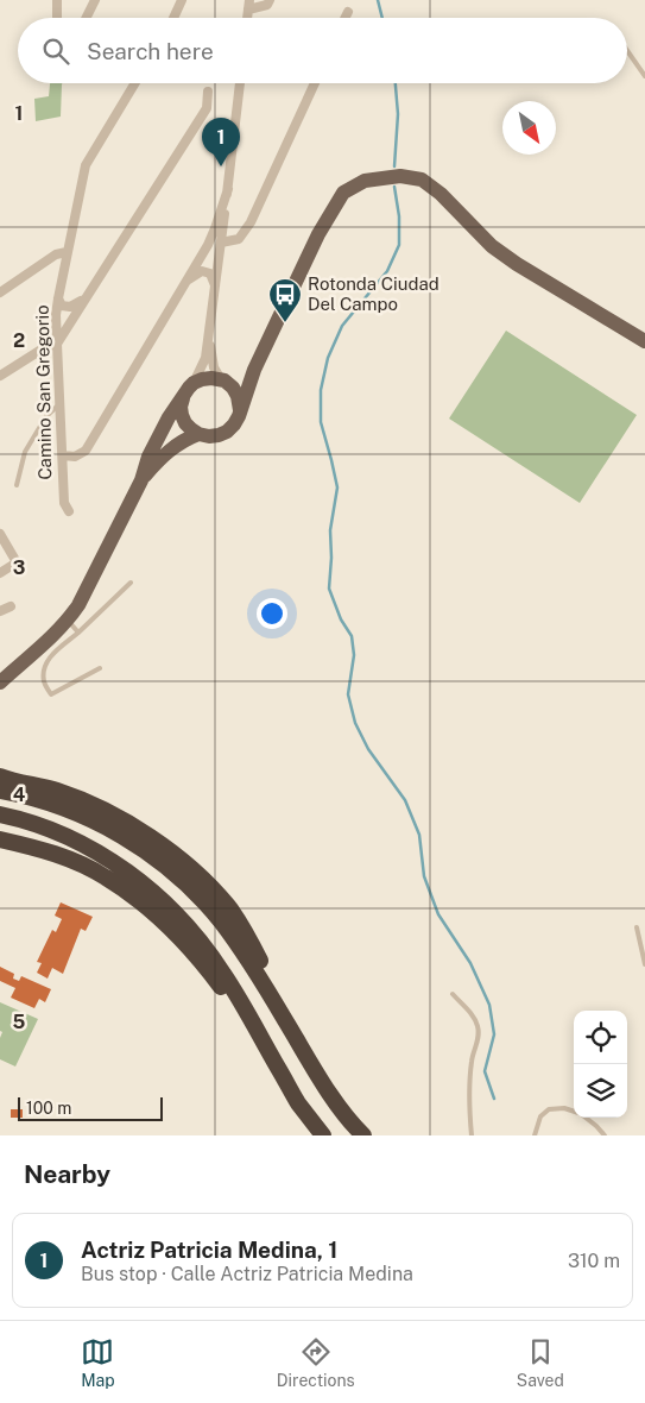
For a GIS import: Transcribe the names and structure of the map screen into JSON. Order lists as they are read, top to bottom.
{
  "streets": {
    "street": ["Camino San Gregorio"]
  },
  "places": {
    "bus stop": ["Rotonda Ciudad Del Campo"]
  },
  "scale_bar": "100 m",
  "north": "bottom right",
  "page": {
    "search": "Search here",
    "pins": "1",
    "scale": "100 m",
    "heading": "Nearby",
    "list": [
      {
        "mark": "1",
        "name": "Actriz Patricia Medina, 1",
        "note": "Bus stop · Calle Actriz Patricia Medina",
        "value": "310 m"
      }
    ],
    "nav": ["Map", "Directions", "Saved"]
  },
  "grid": {
    "rows": [
      "1",
      "2",
      "3",
      "4",
      "5"
    ]
  }
}
